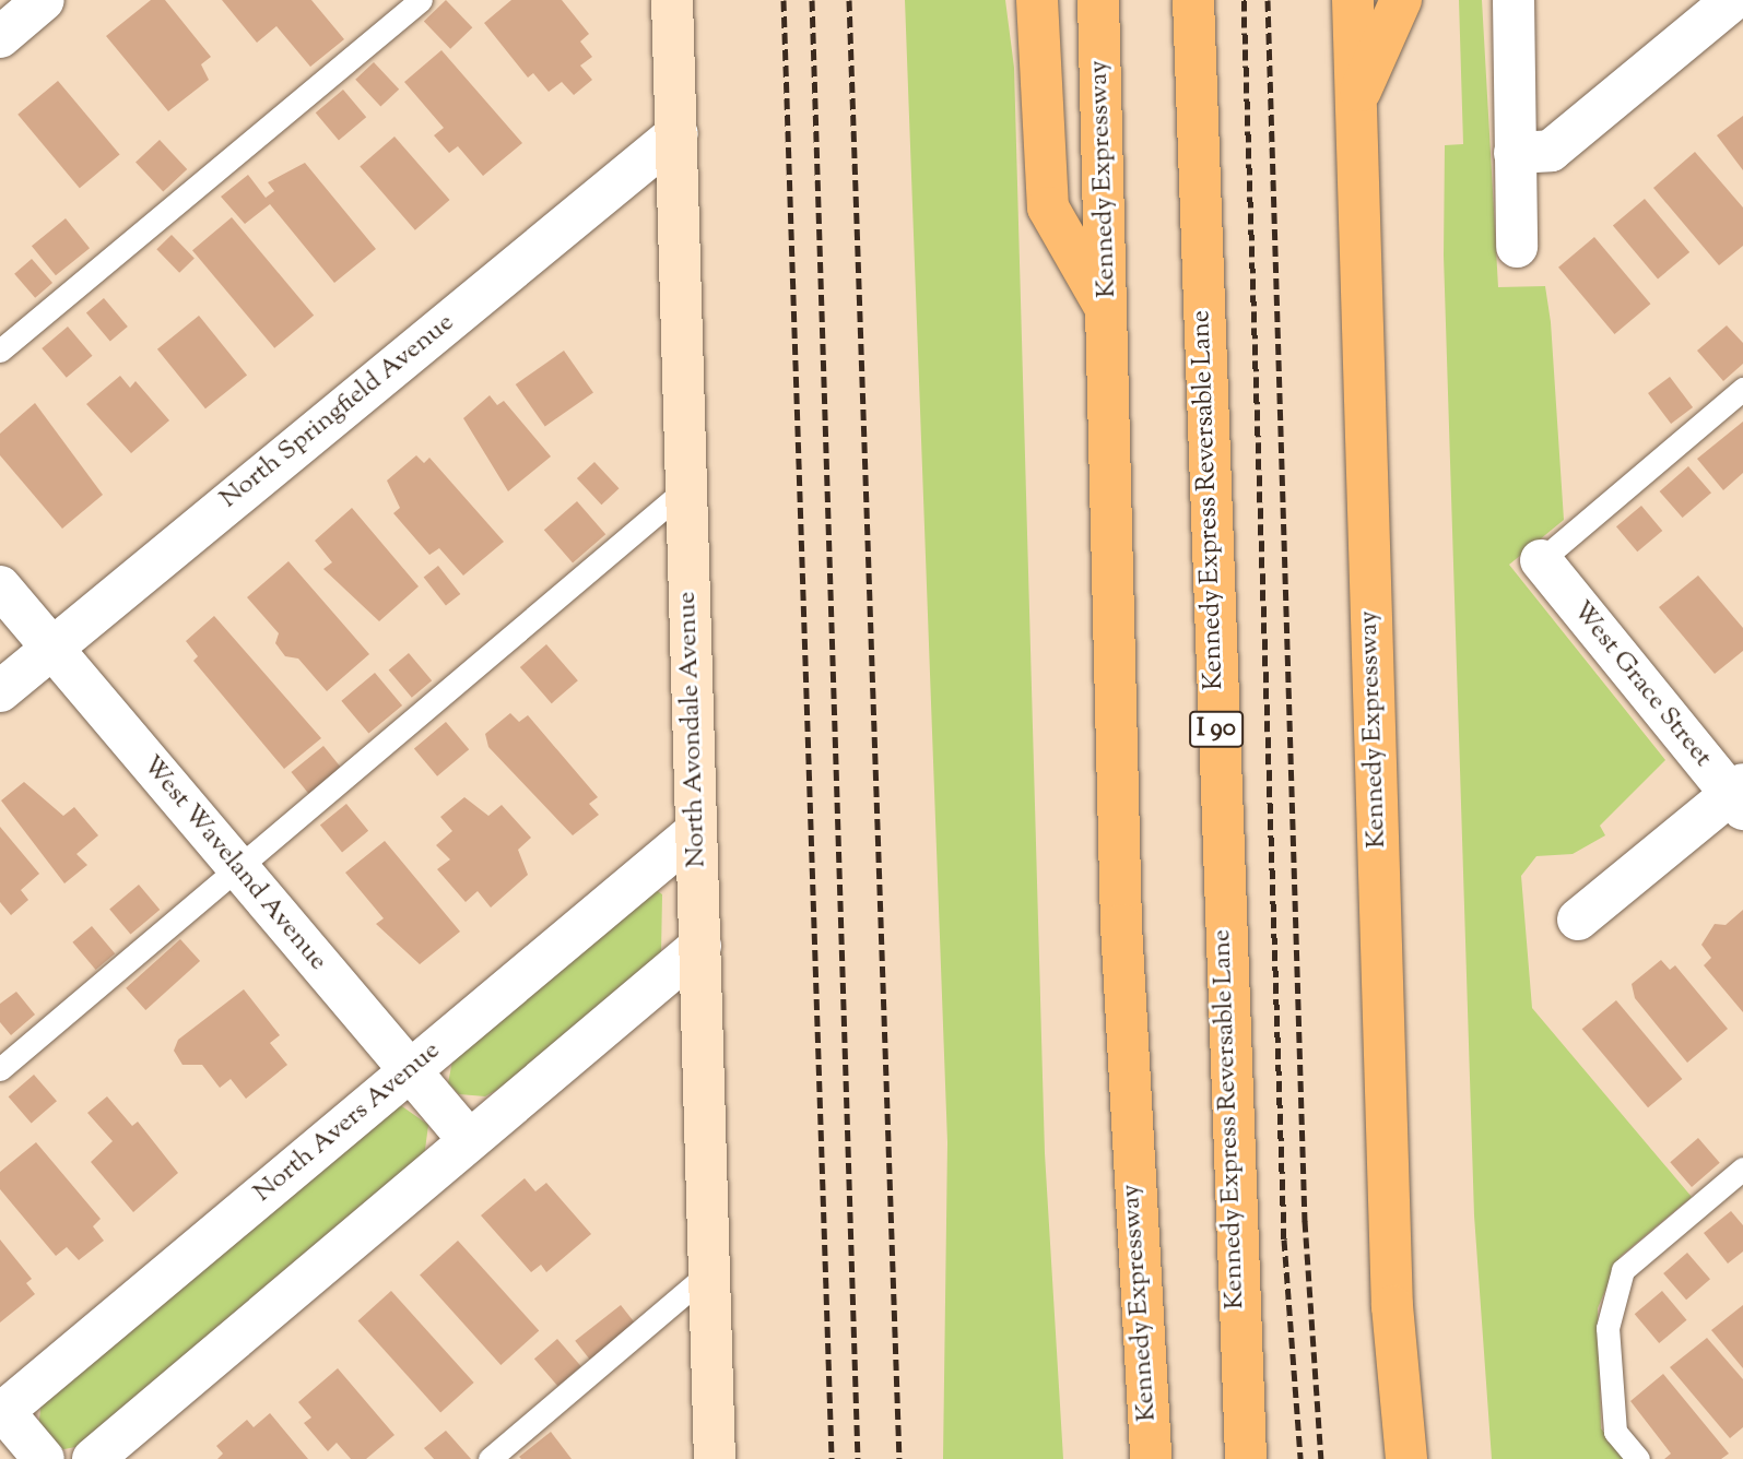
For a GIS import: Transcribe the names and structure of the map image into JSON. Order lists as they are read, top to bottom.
{
  "streets": {
    "highway": ["Kennedy Expressway", "Kennedy Express Reversable Lane", "I 90"],
    "street": [
      "North Springfield Avenue",
      "West Grace Street",
      "North Avondale Avenue",
      "West Waveland Avenue",
      "North Avers Avenue"
    ]
  },
  "crossings": [
    ["North Springfield Avenue", "North Avondale Avenue"],
    ["North Springfield Avenue", "West Waveland Avenue"],
    ["North Avondale Avenue", "North Avers Avenue"],
    ["West Waveland Avenue", "North Avers Avenue"]
  ]
}
